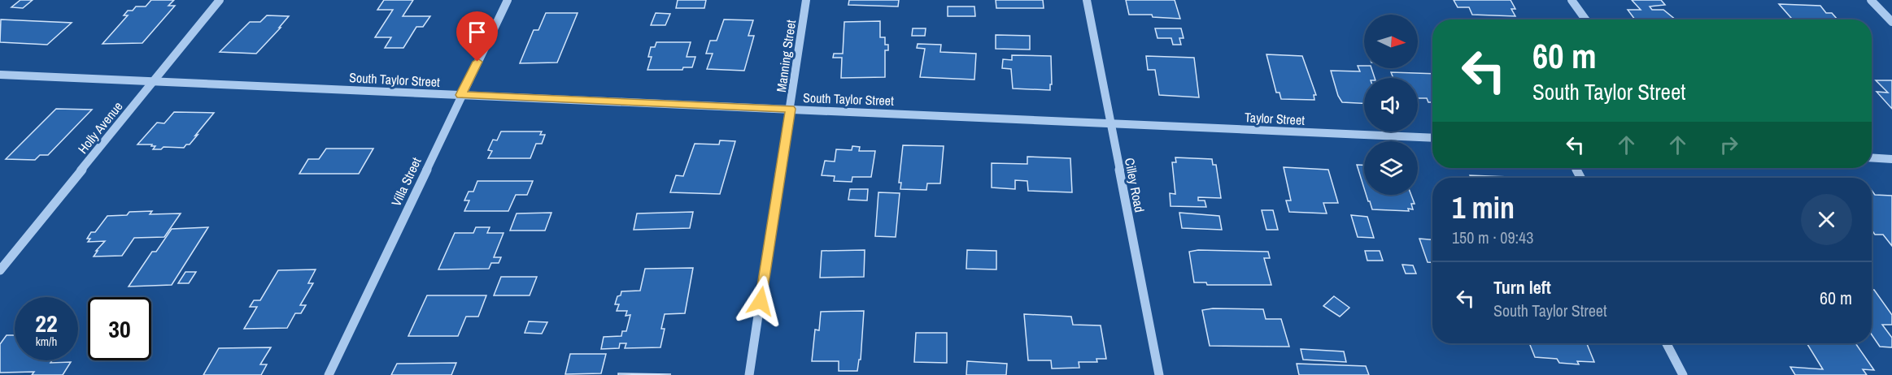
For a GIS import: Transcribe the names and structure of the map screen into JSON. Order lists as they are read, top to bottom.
{
  "streets": {
    "street": [
      "Manning Street",
      "South Taylor Street",
      "Taylor Street",
      "Holly Avenue",
      "Villa Street",
      "Cilley Road"
    ]
  },
  "crossings": [
    ["Manning Street", "South Taylor Street"],
    ["South Taylor Street", "Taylor Street"],
    ["South Taylor Street", "Holly Avenue"],
    ["South Taylor Street", "Villa Street"],
    ["South Taylor Street", "Cilley Road"],
    ["Taylor Street", "Cilley Road"]
  ],
  "north": "right",
  "page": {
    "turn": ["60 m", "South Taylor Street"],
    "heading": ["1 min", "150 m · 09:43"],
    "list": [
      {
        "name": "Turn left",
        "note": "South Taylor Street",
        "value": "60 m"
      }
    ],
    "speed": "22 km/h",
    "limit": "30"
  }
}
